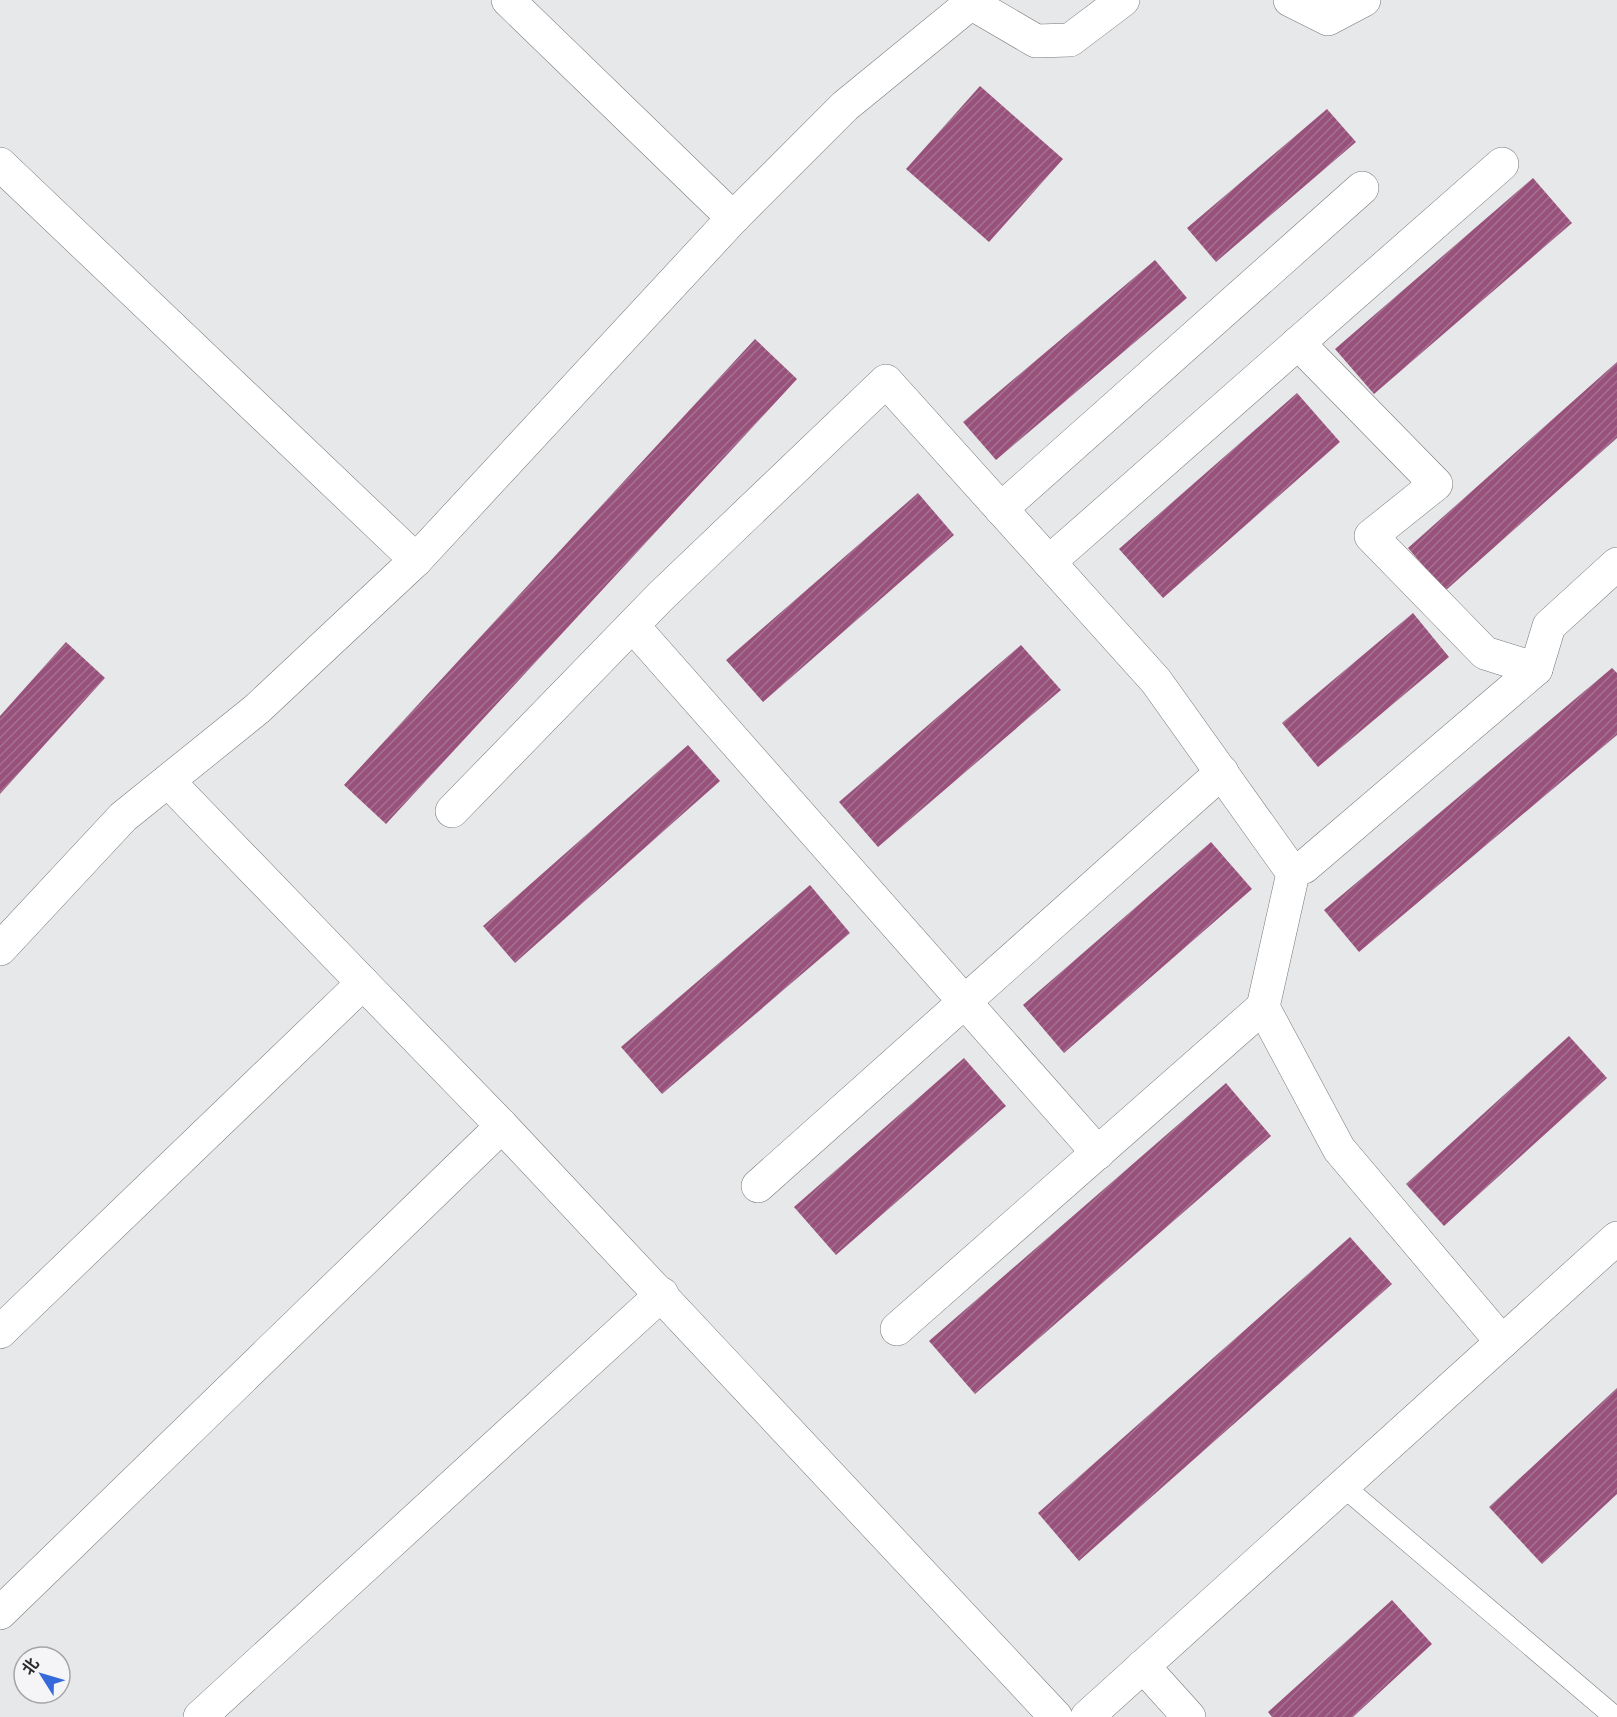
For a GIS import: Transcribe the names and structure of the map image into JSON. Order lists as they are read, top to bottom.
{
  "north": "top left"
}
